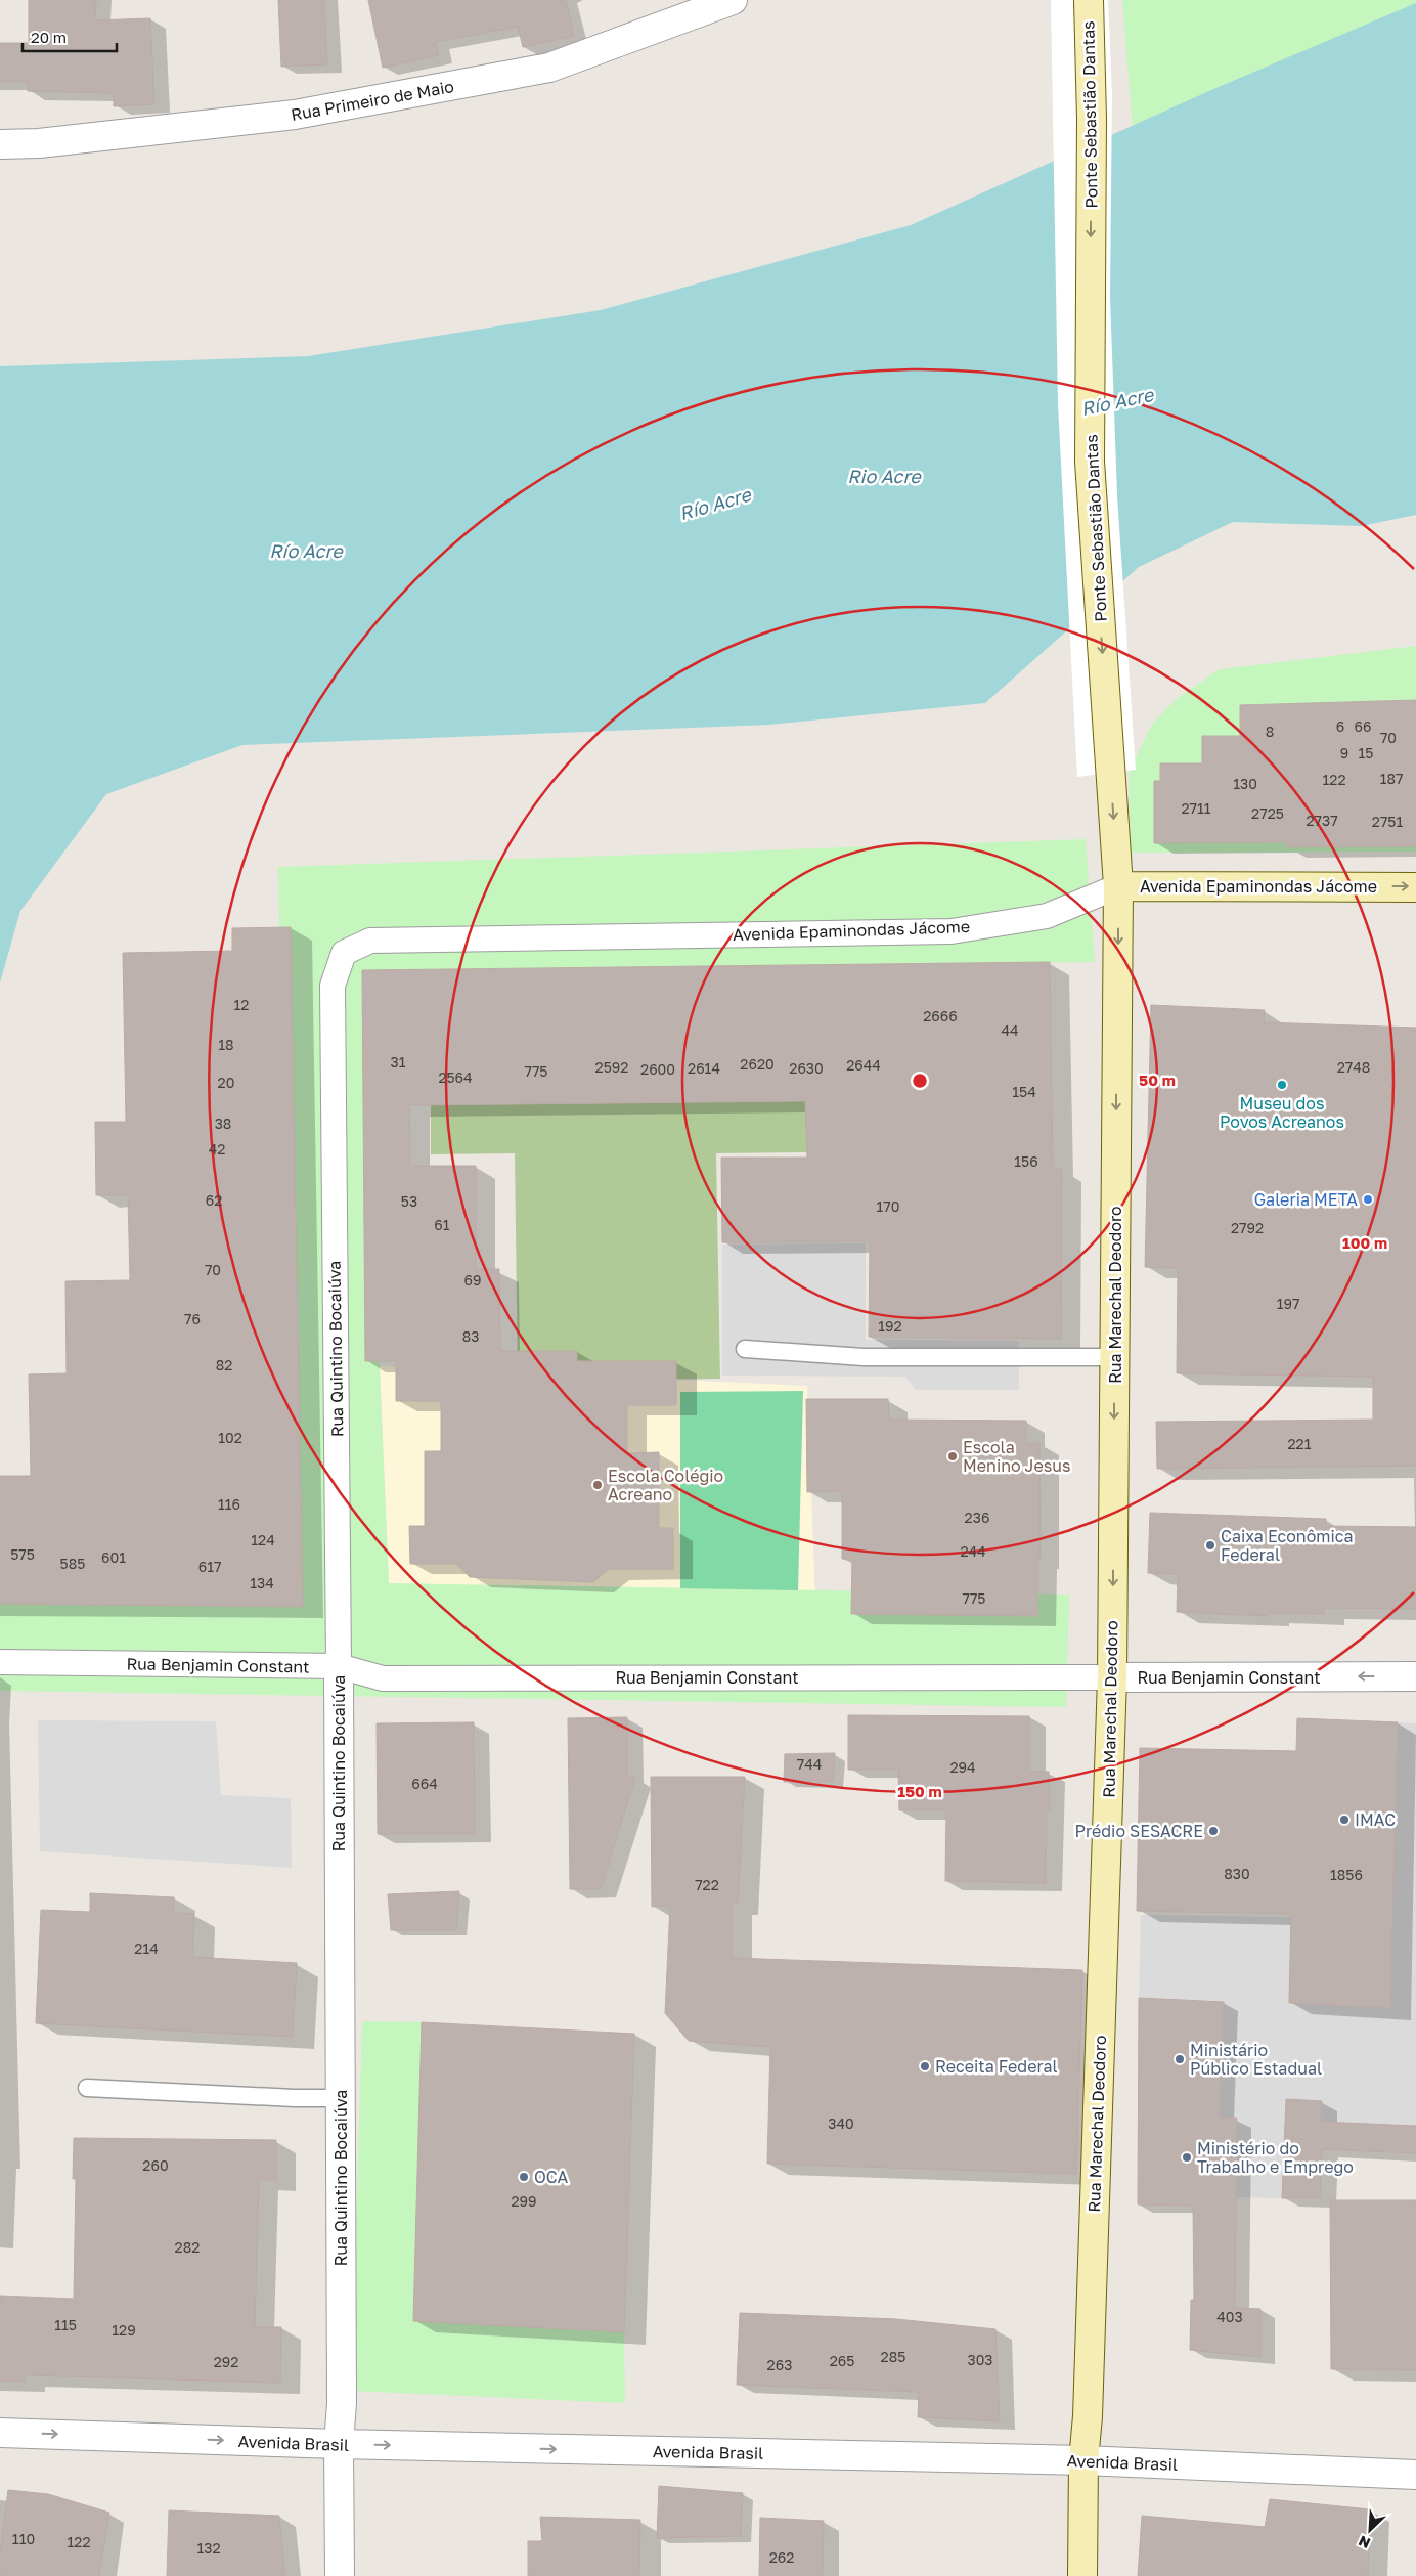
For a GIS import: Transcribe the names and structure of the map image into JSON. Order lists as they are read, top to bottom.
{
  "streets": {
    "main road": ["Ponte Sebastião Dantas", "Avenida Epaminondas Jácome", "Rua Marechal Deodoro"],
    "street": [
      "Rua Primeiro de Maio",
      "Rua Quintino Bocaiúva",
      "Rua Benjamin Constant",
      "Avenida Brasil"
    ]
  },
  "crossings": [
    ["Ponte Sebastião Dantas", "Rua Marechal Deodoro"],
    ["Avenida Epaminondas Jácome", "Rua Marechal Deodoro"],
    ["Avenida Epaminondas Jácome", "Rua Quintino Bocaiúva"],
    ["Rua Marechal Deodoro", "Rua Benjamin Constant"],
    ["Rua Marechal Deodoro", "Avenida Brasil"],
    ["Rua Quintino Bocaiúva", "Rua Benjamin Constant"],
    ["Rua Quintino Bocaiúva", "Avenida Brasil"]
  ],
  "one_way": ["Ponte Sebastião Dantas", "Rua Marechal Deodoro", "Avenida Brasil"],
  "water": ["Río Acre", "Rio Acre"],
  "places": [
    "Museu dos Povos Acreanos",
    "Galeria META",
    "Escola Menino Jesus",
    "Escola Colégio Acreano",
    "Caixa Econômica Federal",
    "IMAC",
    "Prédio SESACRE",
    "Ministário Público Estadual",
    "Receita Federal",
    "Ministério do Trabalho e Emprego",
    "OCA"
  ],
  "house_numbers": [
    "6",
    "66",
    "8",
    "70",
    "9",
    "15",
    "187",
    "122",
    "130",
    "2711",
    "2725",
    "2737",
    "2751",
    "12",
    "2666",
    "44",
    "18",
    "31",
    "2620",
    "2644",
    "2592",
    "2748",
    "2614",
    "2630",
    "2600",
    "775",
    "2564",
    "20",
    "154",
    "38",
    "42",
    "156",
    "62",
    "53",
    "170",
    "61",
    "2792",
    "70",
    "69",
    "197",
    "76",
    "192",
    "83",
    "82",
    "102",
    "221",
    "116",
    "236",
    "124",
    "244",
    "575",
    "601",
    "585",
    "617",
    "134",
    "775",
    "744",
    "294",
    "664",
    "830",
    "1856",
    "722",
    "214",
    "340",
    "260",
    "299",
    "282",
    "403",
    "115",
    "129",
    "285",
    "303",
    "265",
    "292",
    "263",
    "110",
    "122",
    "132",
    "262"
  ],
  "scale_bar": "20 m",
  "north": "bottom left",
  "rings": ["50 m", "100 m", "150 m"]
}
